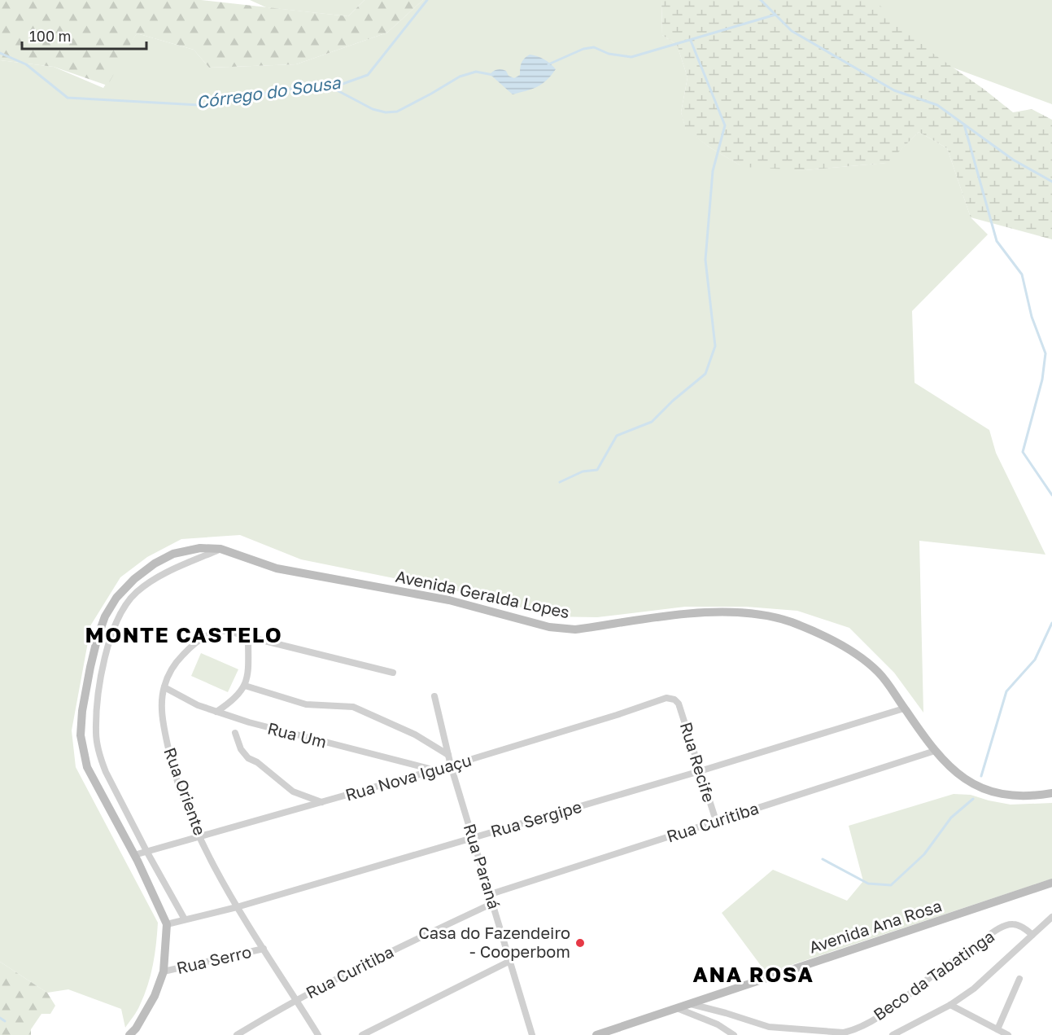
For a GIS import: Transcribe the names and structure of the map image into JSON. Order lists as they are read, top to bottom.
{
  "streets": {
    "main road": ["Avenida Geralda Lopes", "Avenida Ana Rosa"],
    "street": [
      "Rua Um",
      "Rua Recife",
      "Rua Nova Iguaçu",
      "Rua Oriente",
      "Rua Sergipe",
      "Rua Curitiba",
      "Rua Paraná",
      "Rua Serro",
      "Beco da Tabatinga"
    ]
  },
  "crossings": [
    ["Avenida Geralda Lopes", "Rua Nova Iguaçu"],
    ["Avenida Geralda Lopes", "Rua Sergipe"],
    ["Avenida Geralda Lopes", "Rua Curitiba"],
    ["Avenida Geralda Lopes", "Rua Serro"],
    ["Rua Um", "Rua Nova Iguaçu"],
    ["Rua Um", "Rua Oriente"],
    ["Rua Recife", "Rua Nova Iguaçu"],
    ["Rua Recife", "Rua Sergipe"],
    ["Rua Recife", "Rua Curitiba"],
    ["Rua Nova Iguaçu", "Rua Oriente"],
    ["Rua Nova Iguaçu", "Rua Paraná"],
    ["Rua Oriente", "Rua Sergipe"],
    ["Rua Oriente", "Rua Curitiba"],
    ["Rua Oriente", "Rua Serro"],
    ["Rua Sergipe", "Rua Paraná"],
    ["Rua Curitiba", "Rua Paraná"],
    ["Avenida Ana Rosa", "Beco da Tabatinga"]
  ],
  "districts": ["MONTE CASTELO", "ANA ROSA"],
  "water": ["Córrego do Sousa"],
  "places": ["Casa do Fazendeiro - Cooperbom"],
  "scale_bar": "100 m"
}
